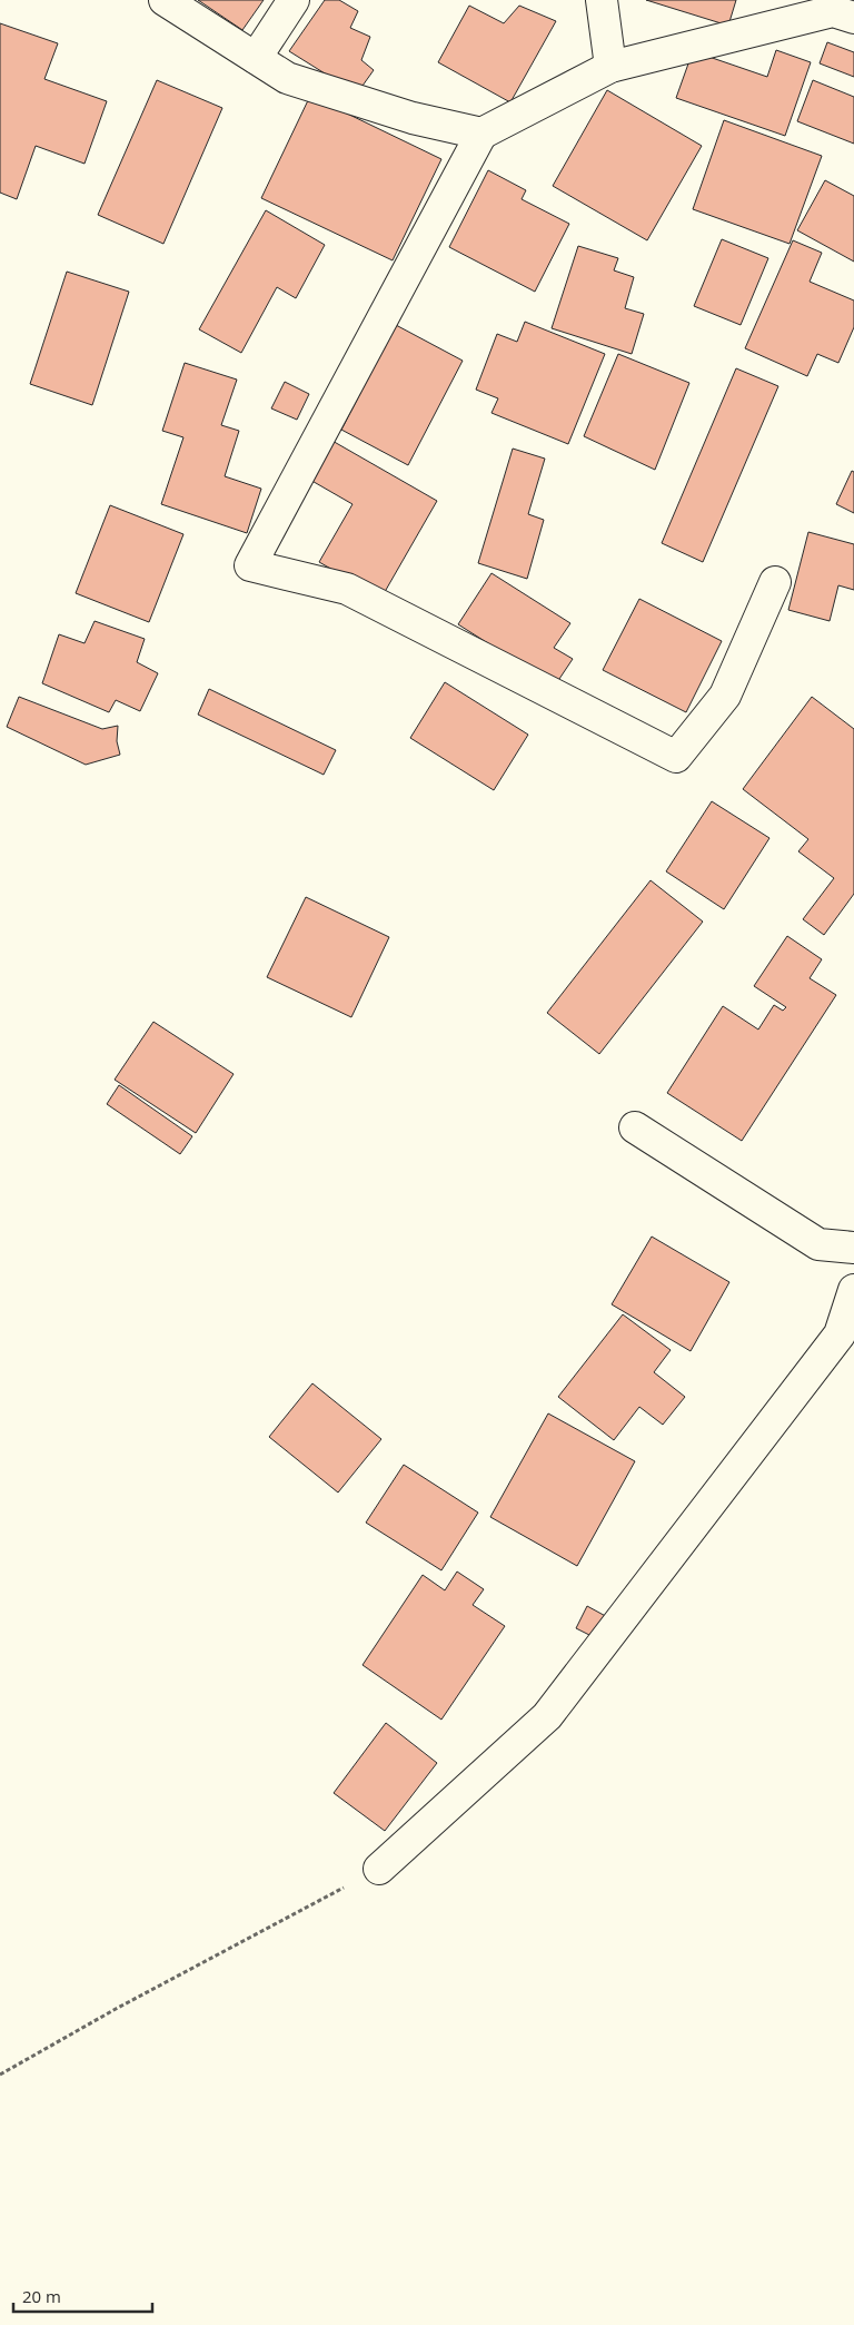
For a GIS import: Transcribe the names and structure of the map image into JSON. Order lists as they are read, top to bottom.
{
  "scale_bar": "20 m"
}
